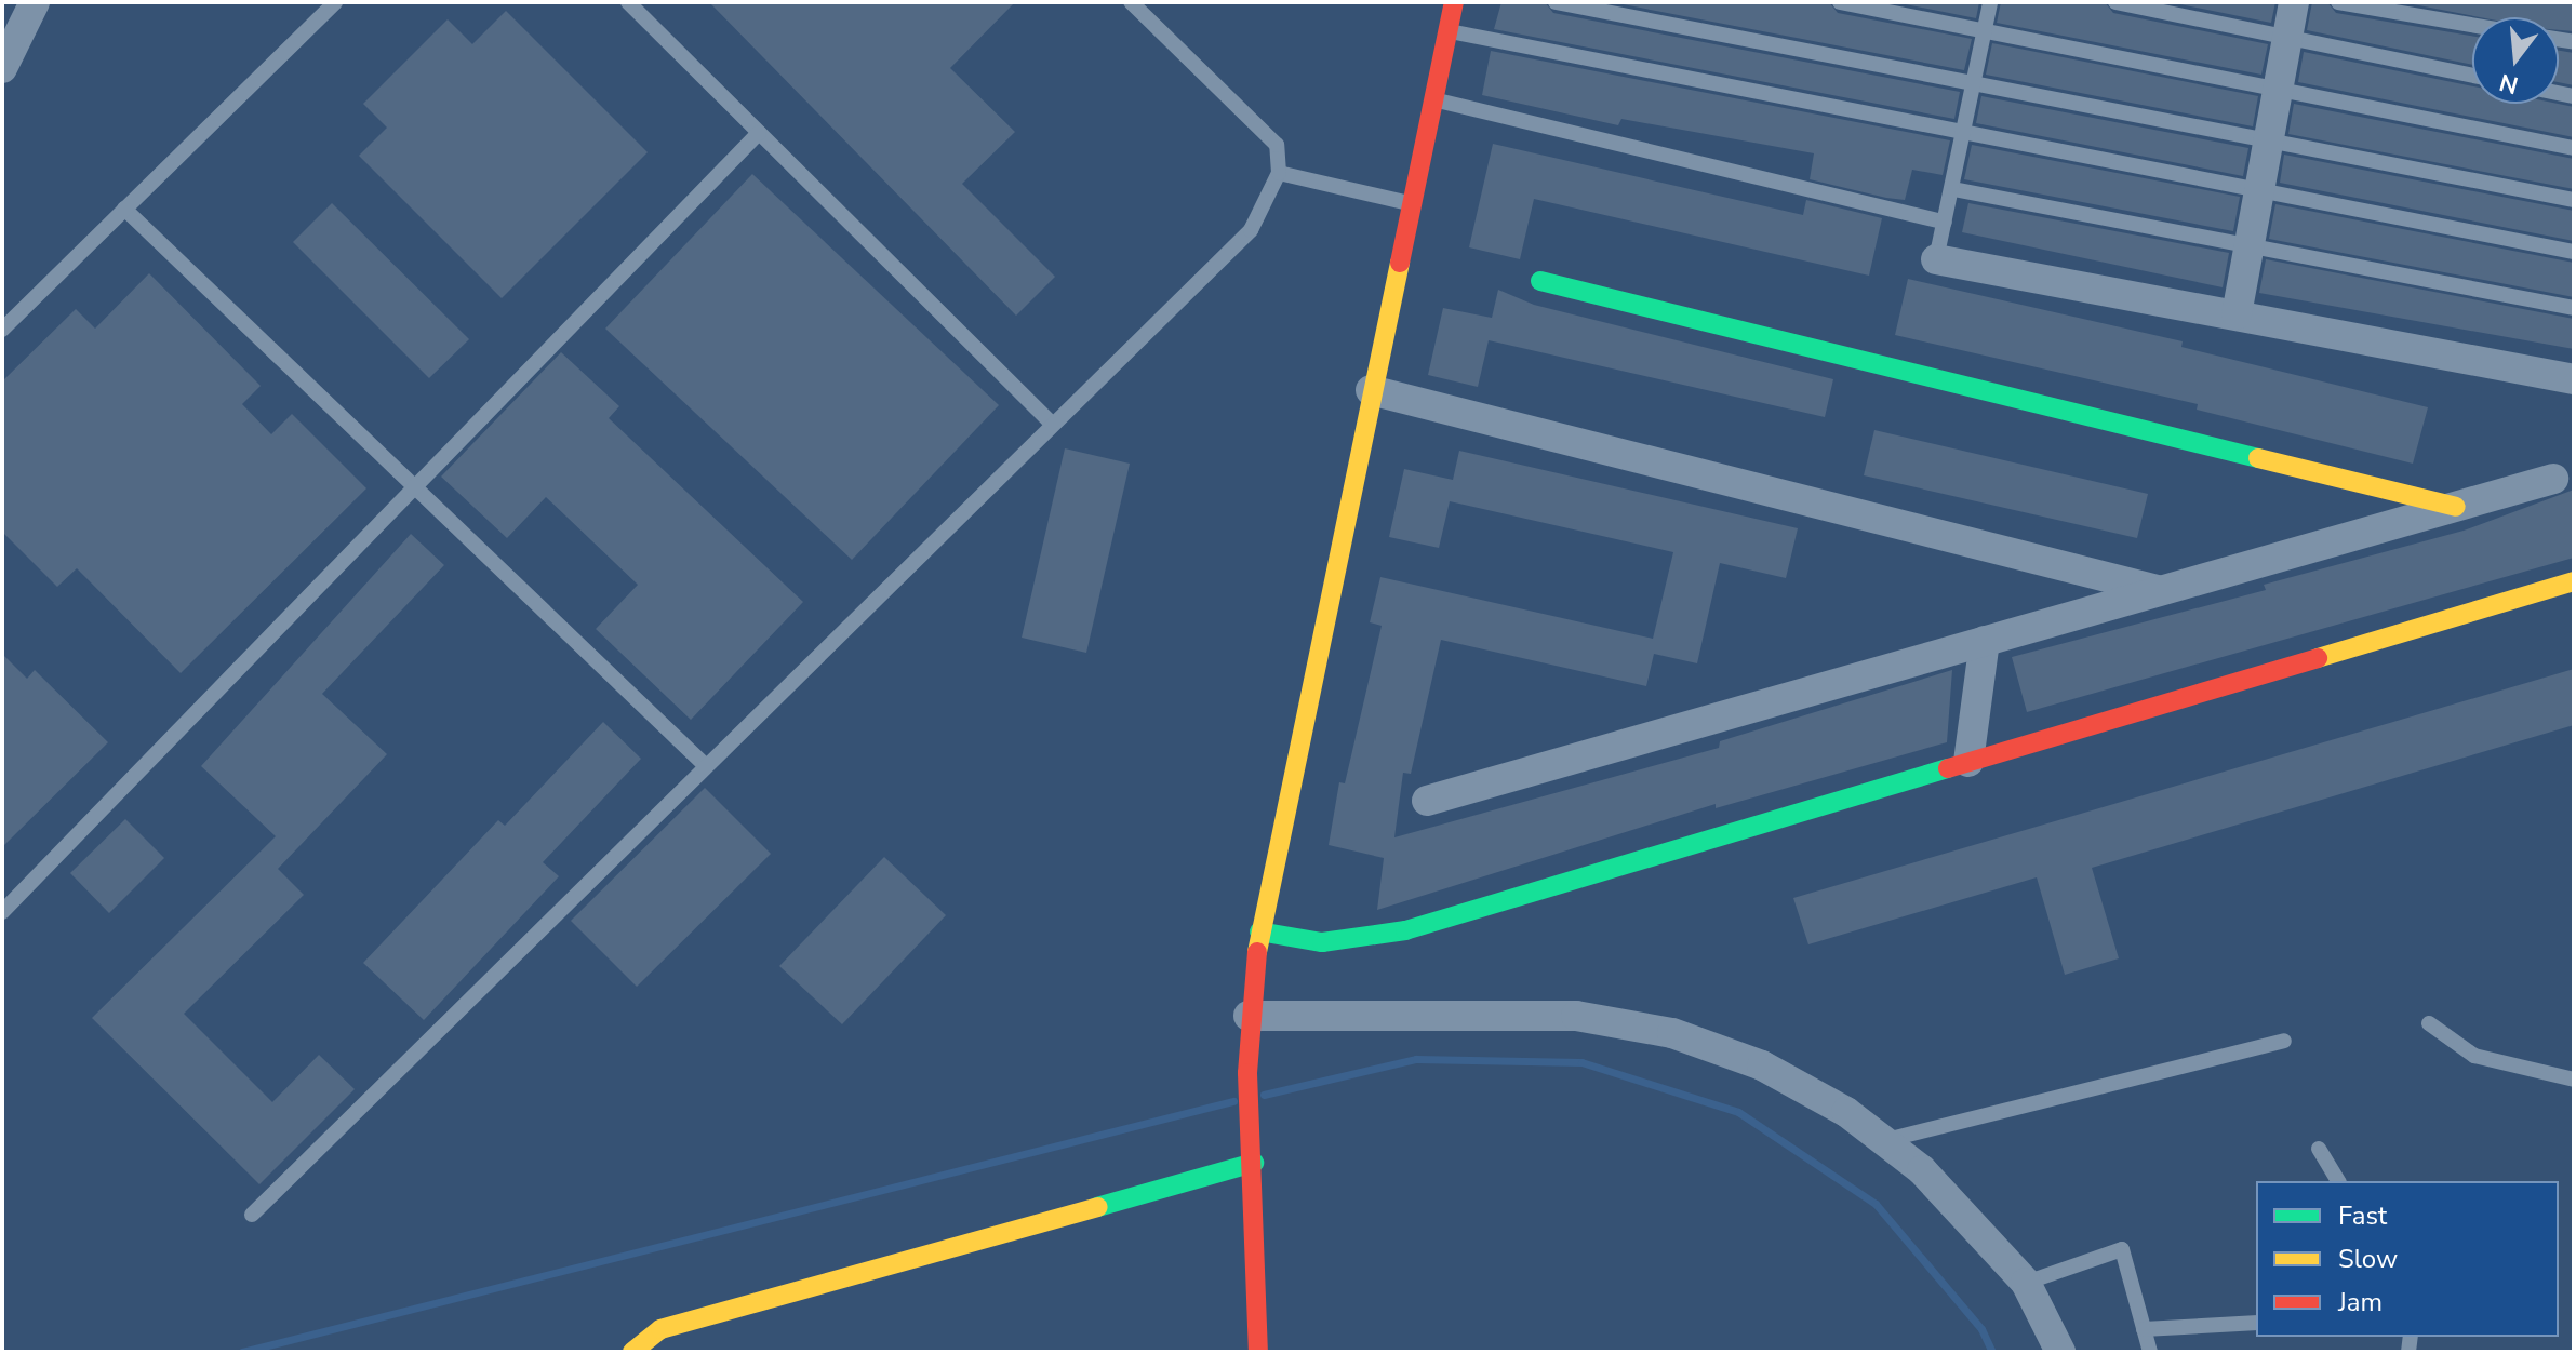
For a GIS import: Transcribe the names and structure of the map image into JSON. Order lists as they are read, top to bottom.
{
  "legend": ["Fast", "Slow", "Jam"],
  "north": "bottom"
}
